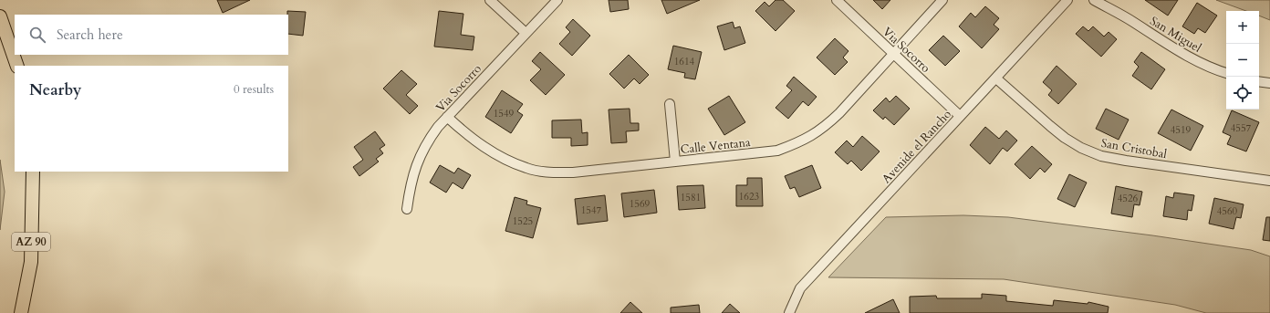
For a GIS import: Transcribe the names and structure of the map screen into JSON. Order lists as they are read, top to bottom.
{
  "streets": {
    "highway": ["AZ 90"],
    "street": [
      "San Miguel",
      "Via Socorro",
      "Calle Ventana",
      "Avenide el Rancho",
      "San Cristobal"
    ]
  },
  "crossings": [
    ["Via Socorro", "Calle Ventana"],
    ["Via Socorro", "Avenide el Rancho"],
    ["Avenide el Rancho", "San Cristobal"]
  ],
  "house_numbers": [
    "1614",
    "1549",
    "4557",
    "4519",
    "1623",
    "1581",
    "4526",
    "1569",
    "1547",
    "4560",
    "1525"
  ],
  "page": {
    "map_buttons": ["+", "−"],
    "search": "Search here",
    "heading": ["Nearby", "0 results"]
  }
}
